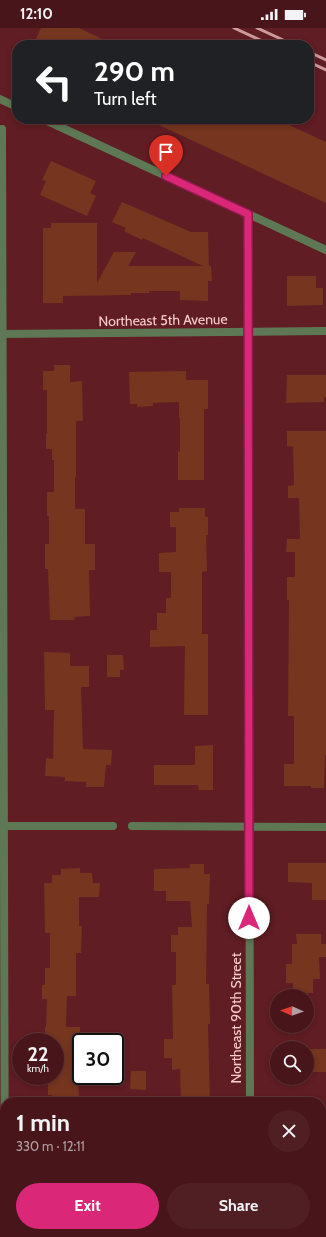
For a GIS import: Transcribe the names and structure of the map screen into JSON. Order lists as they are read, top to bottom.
{
  "streets": {
    "street": ["Northeast 5th Avenue", "Northeast 90th Street"]
  },
  "crossings": [
    ["Northeast 5th Avenue", "Northeast 90th Street"]
  ],
  "north": "left",
  "page": {
    "status": "12:10",
    "turn": ["290 m", "Turn left"],
    "speed": "22 km/h",
    "limit": "30",
    "heading": ["1 min", "330 m · 12:11"],
    "buttons": ["Exit", "Share"]
  }
}
